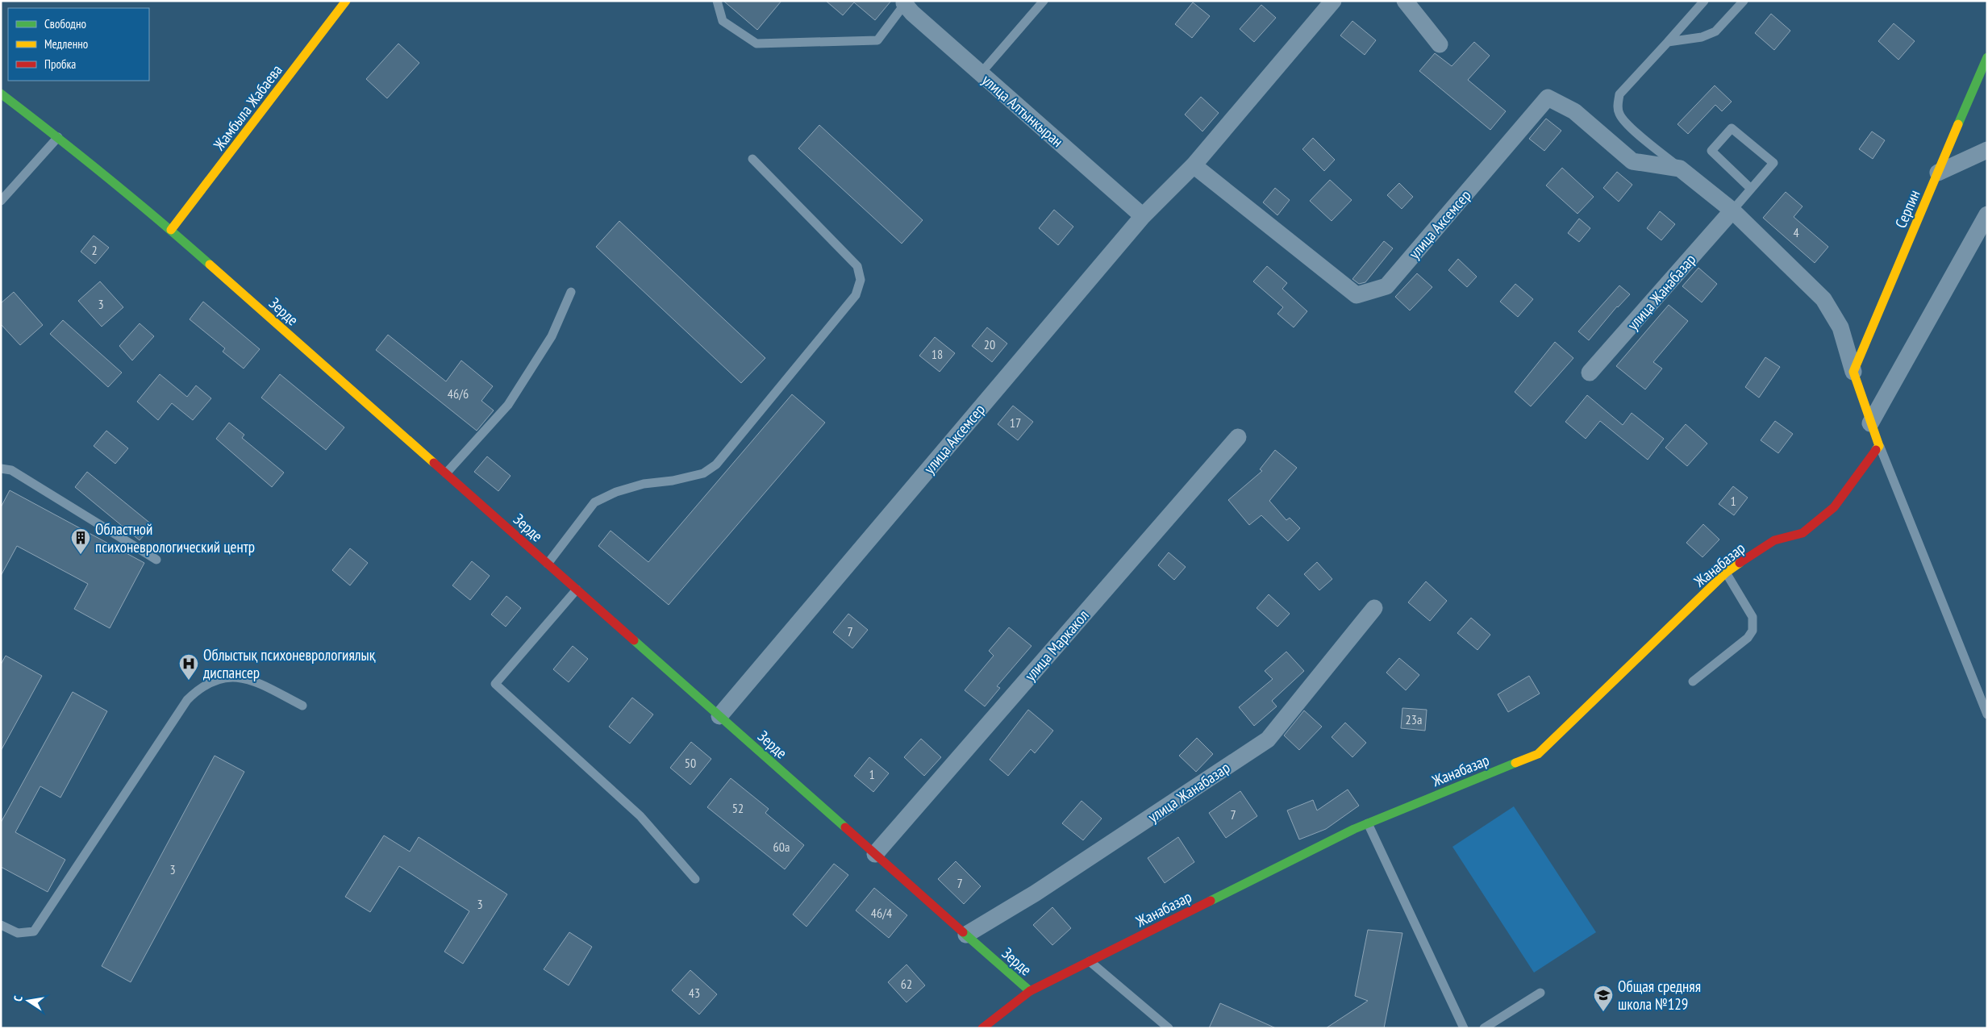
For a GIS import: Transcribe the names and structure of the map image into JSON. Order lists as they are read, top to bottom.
{
  "streets": {
    "street": [
      "Жамбыла Жабаева",
      "улица Алтынкыран",
      "Серпин",
      "улица Аксемсер",
      "улица Жанабазар",
      "Зерде",
      "Жанабазар",
      "улица Маркакол"
    ]
  },
  "crossings": [
    ["Жамбыла Жабаева", "Зерде"],
    ["улица Алтынкыран", "улица Аксемсер"],
    ["улица Аксемсер", "Зерде"],
    ["улица Жанабазар", "Зерде"],
    ["Зерде", "Жанабазар"],
    ["Зерде", "улица Маркакол"]
  ],
  "places": {
    "building": ["Областной психоневрологический центр"],
    "hospital": ["Облыстық психоневрологиялық диспансер"],
    "school or university": ["Общая средняя школа №129"]
  },
  "house_numbers": [
    "4",
    "2",
    "3",
    "20",
    "18",
    "46/6",
    "17",
    "1",
    "7",
    "23а",
    "50",
    "1",
    "52",
    "7",
    "60а",
    "3",
    "7",
    "3",
    "46/4",
    "62",
    "43"
  ],
  "legend": ["Свободно", "Медленно", "Пробка"],
  "north": "left"
}
